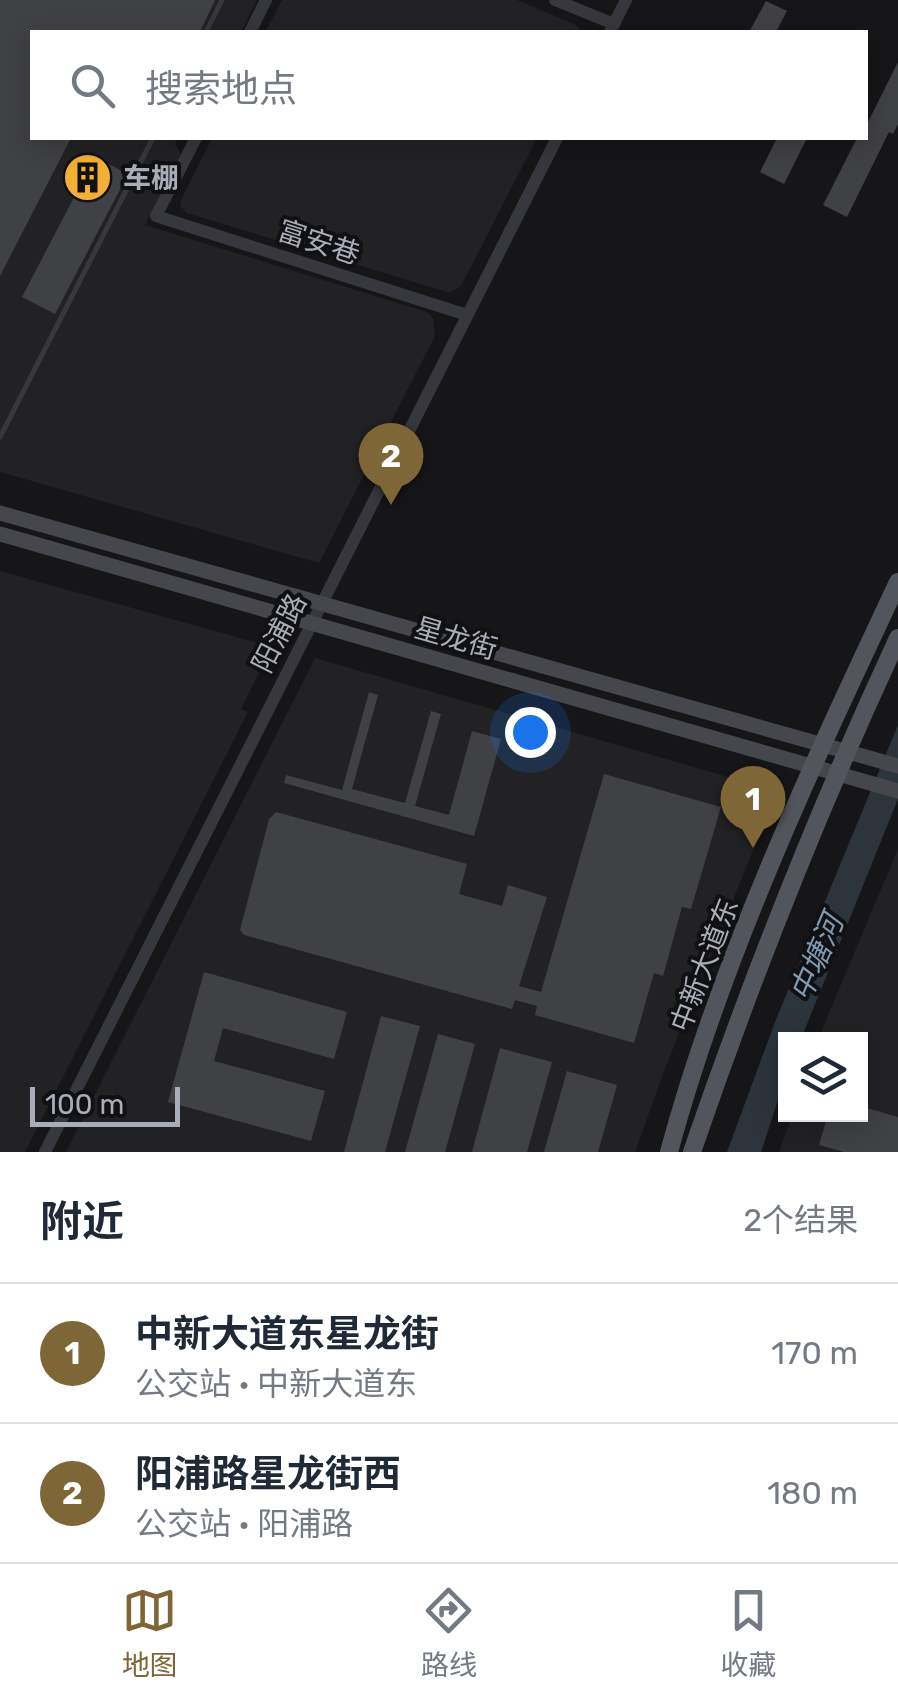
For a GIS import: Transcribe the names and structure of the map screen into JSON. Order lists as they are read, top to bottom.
{
  "streets": {
    "main road": ["星龙街", "中新大道东"],
    "street": ["富安巷", "阳浦路"]
  },
  "crossings": [
    ["富安巷", "阳浦路"],
    ["阳浦路", "星龙街"],
    ["星龙街", "中新大道东"]
  ],
  "water": ["中塘河"],
  "places": {
    "building": ["车棚"]
  },
  "scale_bar": "100 m",
  "page": {
    "search": "搜索地点",
    "pins": ["2", "1"],
    "scale": "100 m",
    "heading": ["附近", "2个结果"],
    "list": [
      {
        "mark": "1",
        "name": "中新大道东星龙街",
        "note": "公交站 · 中新大道东",
        "value": "170 m"
      },
      {
        "mark": "2",
        "name": "阳浦路星龙街西",
        "note": "公交站 · 阳浦路",
        "value": "180 m"
      }
    ],
    "nav": ["地图", "路线", "收藏"]
  }
}
